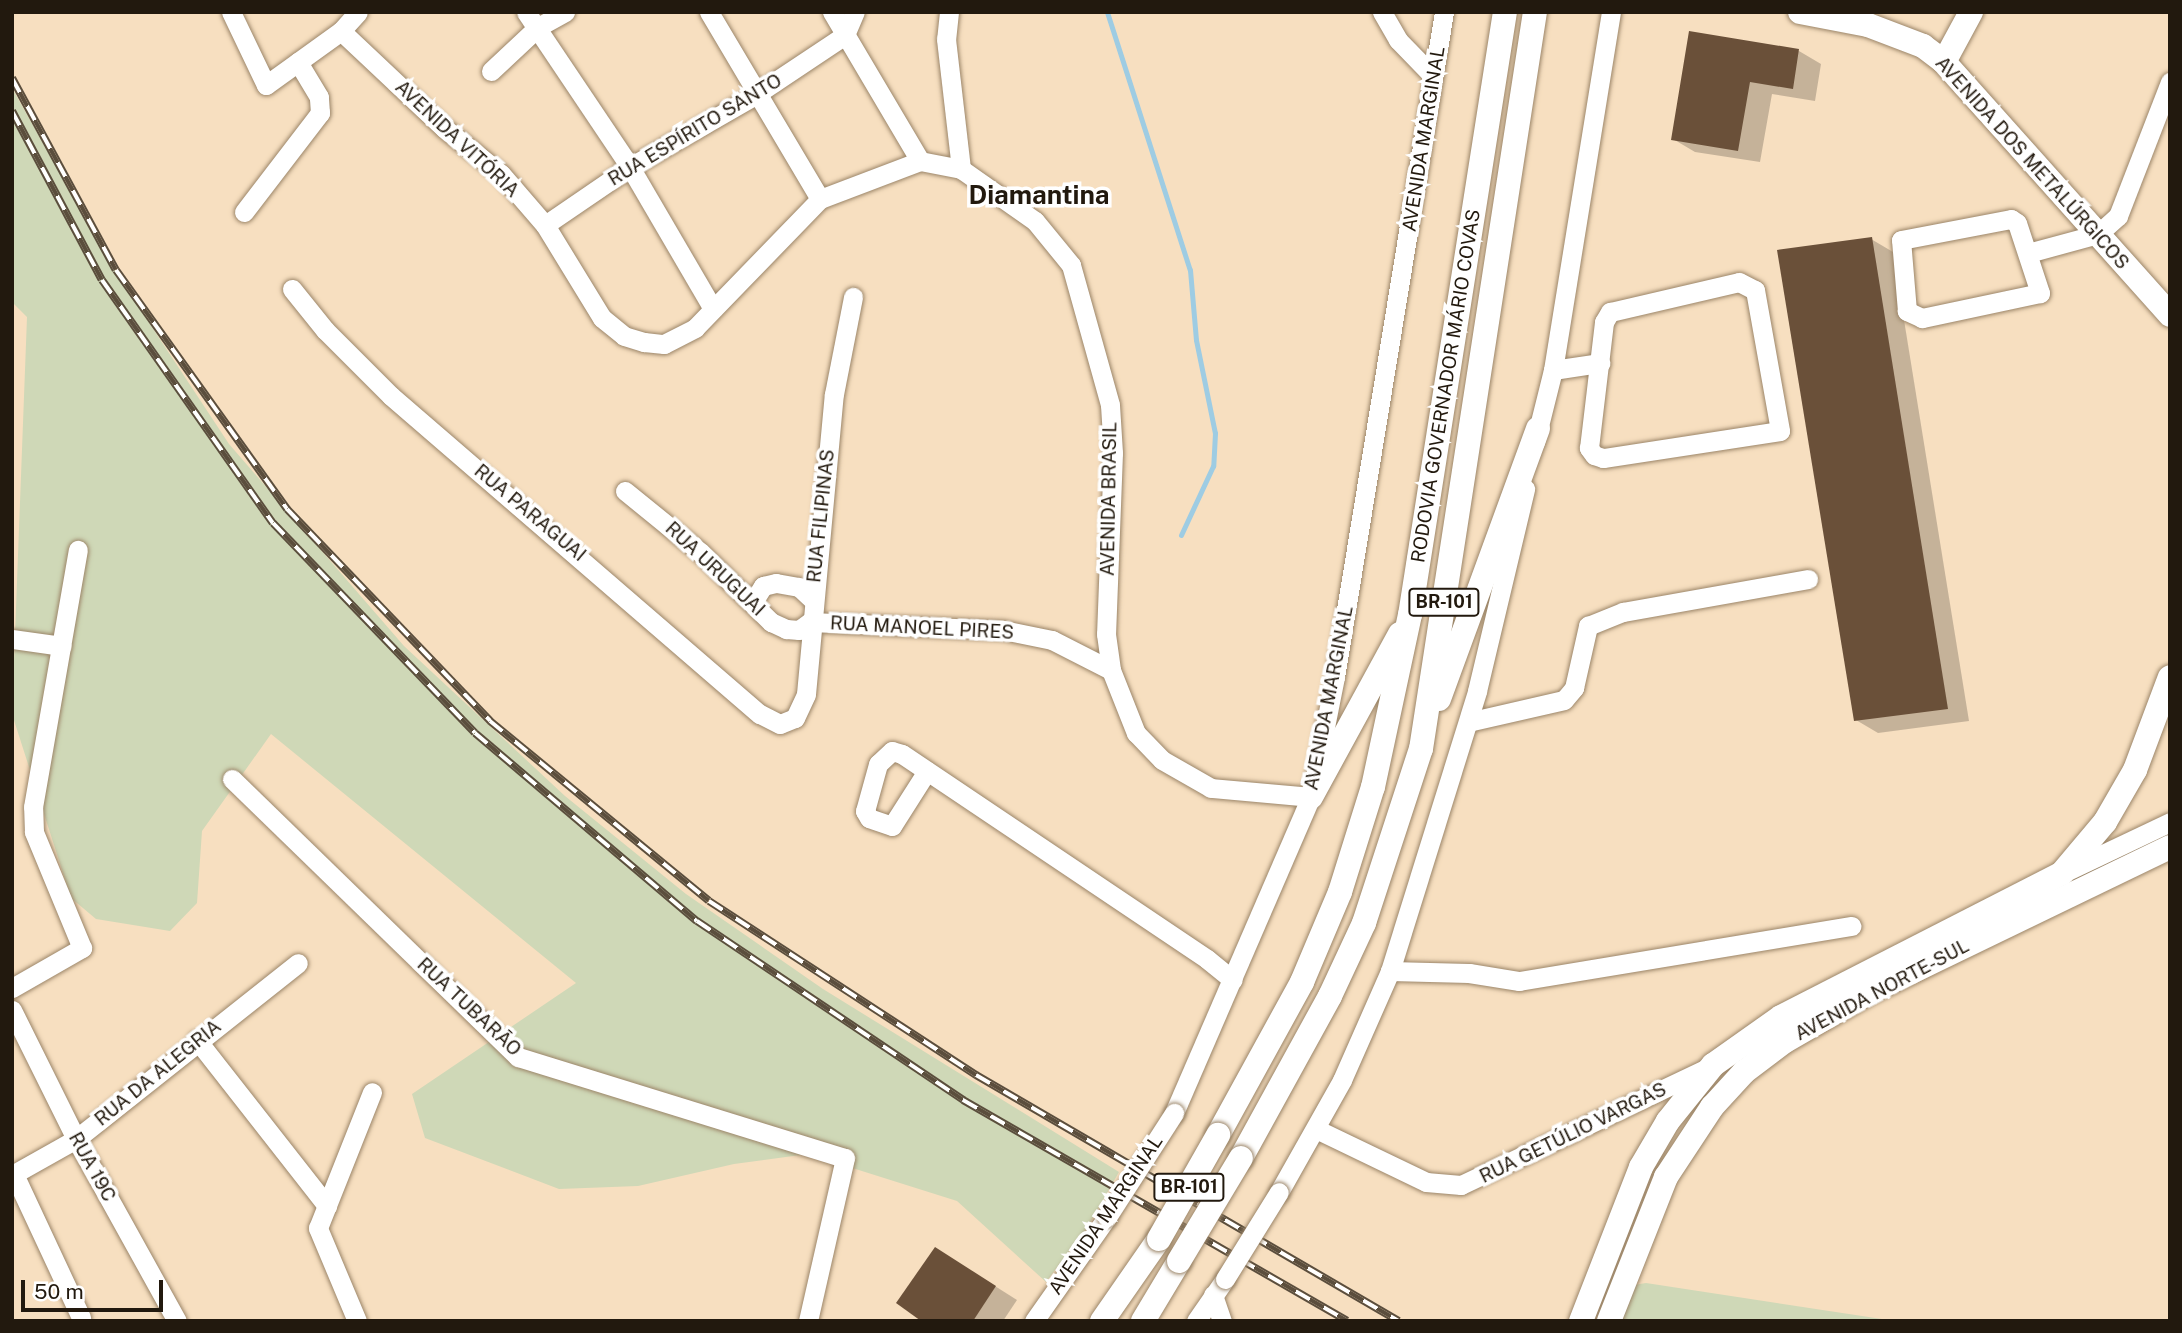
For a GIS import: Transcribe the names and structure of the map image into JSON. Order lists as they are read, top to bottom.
{
  "streets": {
    "main road": [
      "AVENIDA DOS METALÚRGICOS",
      "RODOVIA GOVERNADOR MÁRIO COVAS",
      "BR-101",
      "AVENIDA NORTE-SUL"
    ],
    "street": [
      "RUA ESPÍRITO SANTO",
      "AVENIDA VITÓRIA",
      "AVENIDA MARGINAL",
      "AVENIDA BRASIL",
      "RUA PARAGUAI",
      "RUA FILIPINAS",
      "RUA URUGUAI",
      "RUA MANOEL PIRES",
      "RUA TUBARÃO",
      "RUA DA ALEGRIA",
      "RUA GETÚLIO VARGAS",
      "RUA 19C"
    ]
  },
  "crossings": [
    ["RUA ESPÍRITO SANTO", "AVENIDA VITÓRIA"],
    ["AVENIDA VITÓRIA", "AVENIDA BRASIL"],
    ["AVENIDA MARGINAL", "AVENIDA BRASIL"],
    ["AVENIDA BRASIL", "RUA MANOEL PIRES"],
    ["RUA PARAGUAI", "RUA FILIPINAS"],
    ["RUA FILIPINAS", "RUA URUGUAI"],
    ["RUA FILIPINAS", "RUA MANOEL PIRES"],
    ["RUA URUGUAI", "RUA MANOEL PIRES"],
    ["AVENIDA NORTE-SUL", "RUA GETÚLIO VARGAS"],
    ["RUA DA ALEGRIA", "RUA 19C"]
  ],
  "districts": ["Diamantina"],
  "scale_bar": "50 m"
}
